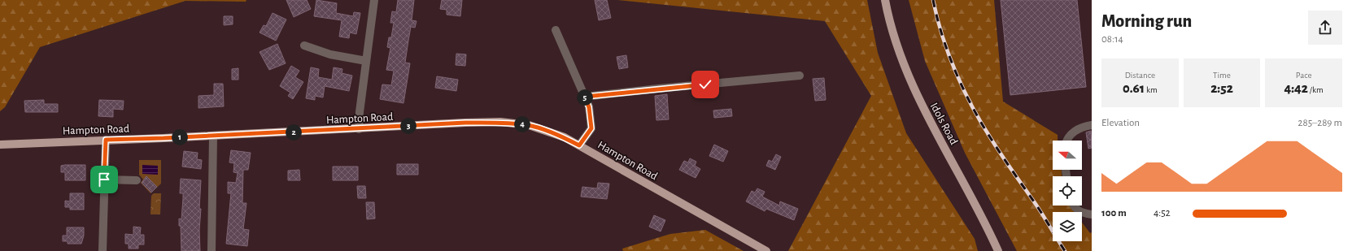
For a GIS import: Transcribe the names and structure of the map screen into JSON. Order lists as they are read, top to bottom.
{
  "streets": {
    "main road": ["Hampton Road", "Idols Road"]
  },
  "north": "left",
  "page": {
    "heading": ["Morning run", "08:14"],
    "stats": [
      ["Distance", "0.61 km"],
      ["Time", "2:52"],
      ["Pace", "4:42 /km"]
    ],
    "pins": [
      "5",
      "4",
      "3",
      "2",
      "1"
    ],
    "chart": ["Elevation", "285–289 m"],
    "list": [
      {
        "name": "100 m",
        "note": "4:52"
      }
    ]
  }
}
